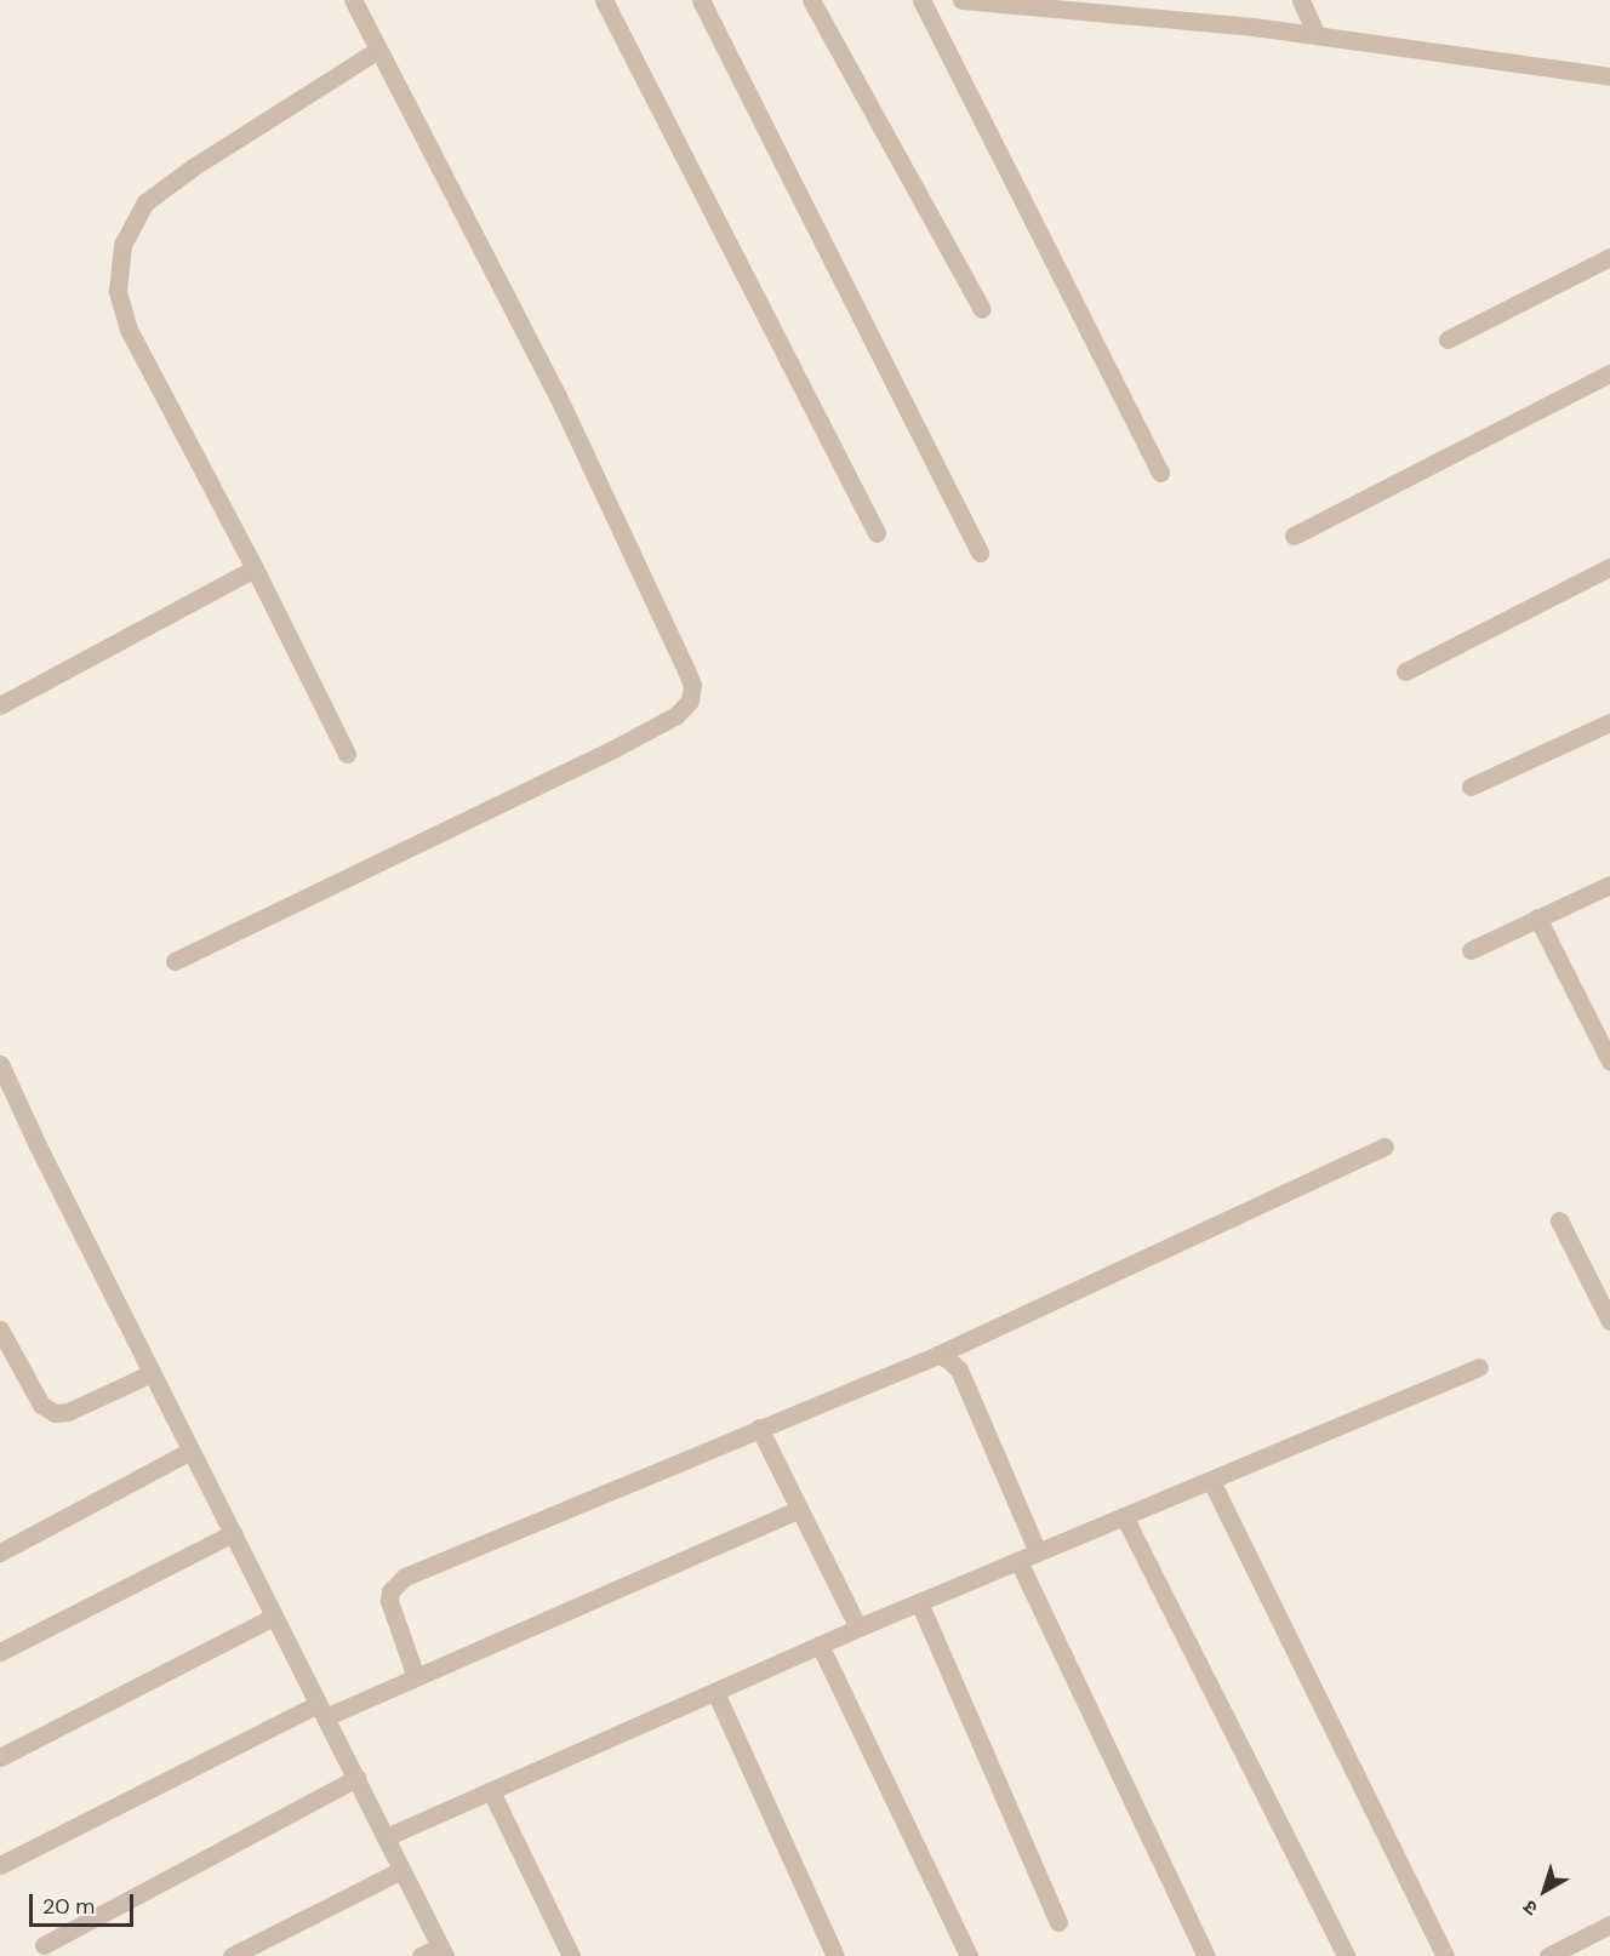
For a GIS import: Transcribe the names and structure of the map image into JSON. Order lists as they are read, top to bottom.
{
  "scale_bar": "20 m",
  "north": "bottom left"
}
